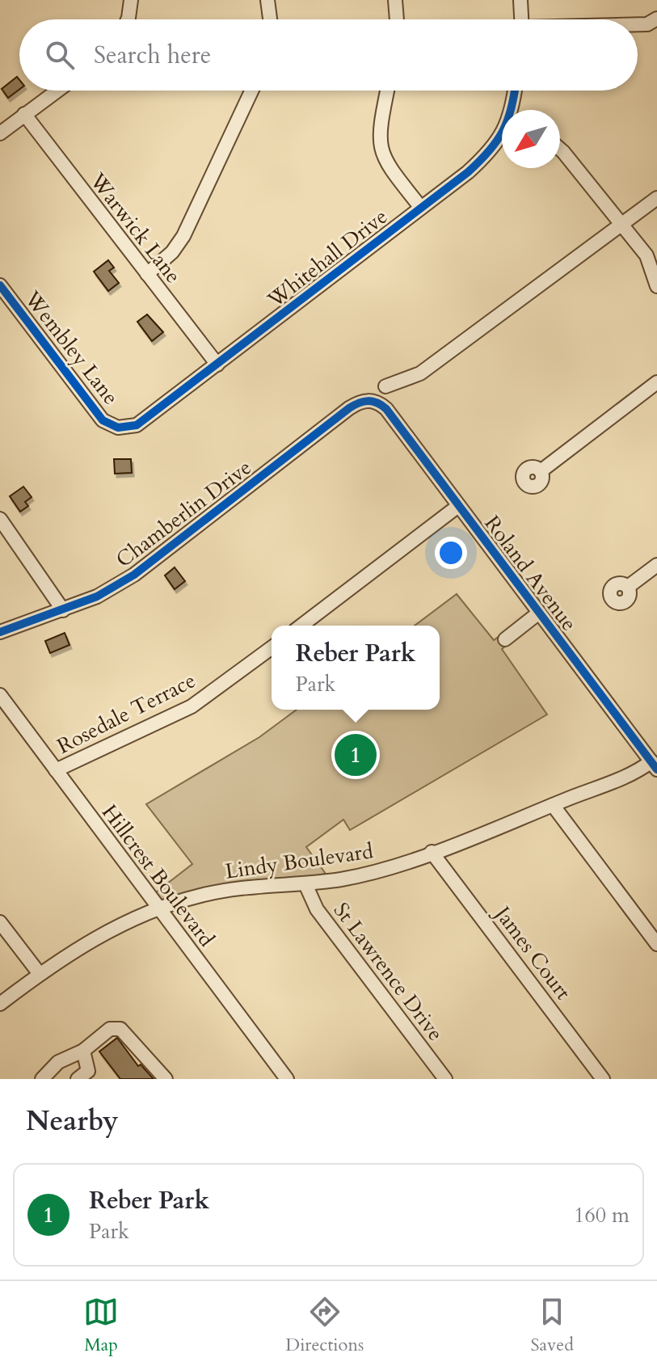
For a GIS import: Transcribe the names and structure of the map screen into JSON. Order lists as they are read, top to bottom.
{
  "streets": {
    "street": [
      "Warwick Lane",
      "Whitehall Drive",
      "Wembley Lane",
      "Chamberlin Drive",
      "Roland Avenue",
      "Rosedale Terrace",
      "Lindy Boulevard",
      "Hillcrest Boulevard",
      "James Court",
      "St Lawrence Drive"
    ]
  },
  "crossings": [
    ["Warwick Lane", "Whitehall Drive"],
    ["Whitehall Drive", "Wembley Lane"],
    ["Chamberlin Drive", "Roland Avenue"],
    ["Roland Avenue", "Lindy Boulevard"],
    ["Rosedale Terrace", "Hillcrest Boulevard"],
    ["Lindy Boulevard", "Hillcrest Boulevard"],
    ["Lindy Boulevard", "James Court"],
    ["Lindy Boulevard", "St Lawrence Drive"]
  ],
  "north": "bottom left",
  "page": {
    "search": "Search here",
    "popup": ["Reber Park", "Park"],
    "pins": "1",
    "heading": "Nearby",
    "list": [
      {
        "mark": "1",
        "name": "Reber Park",
        "note": "Park",
        "value": "160 m"
      }
    ],
    "nav": ["Map", "Directions", "Saved"]
  }
}
